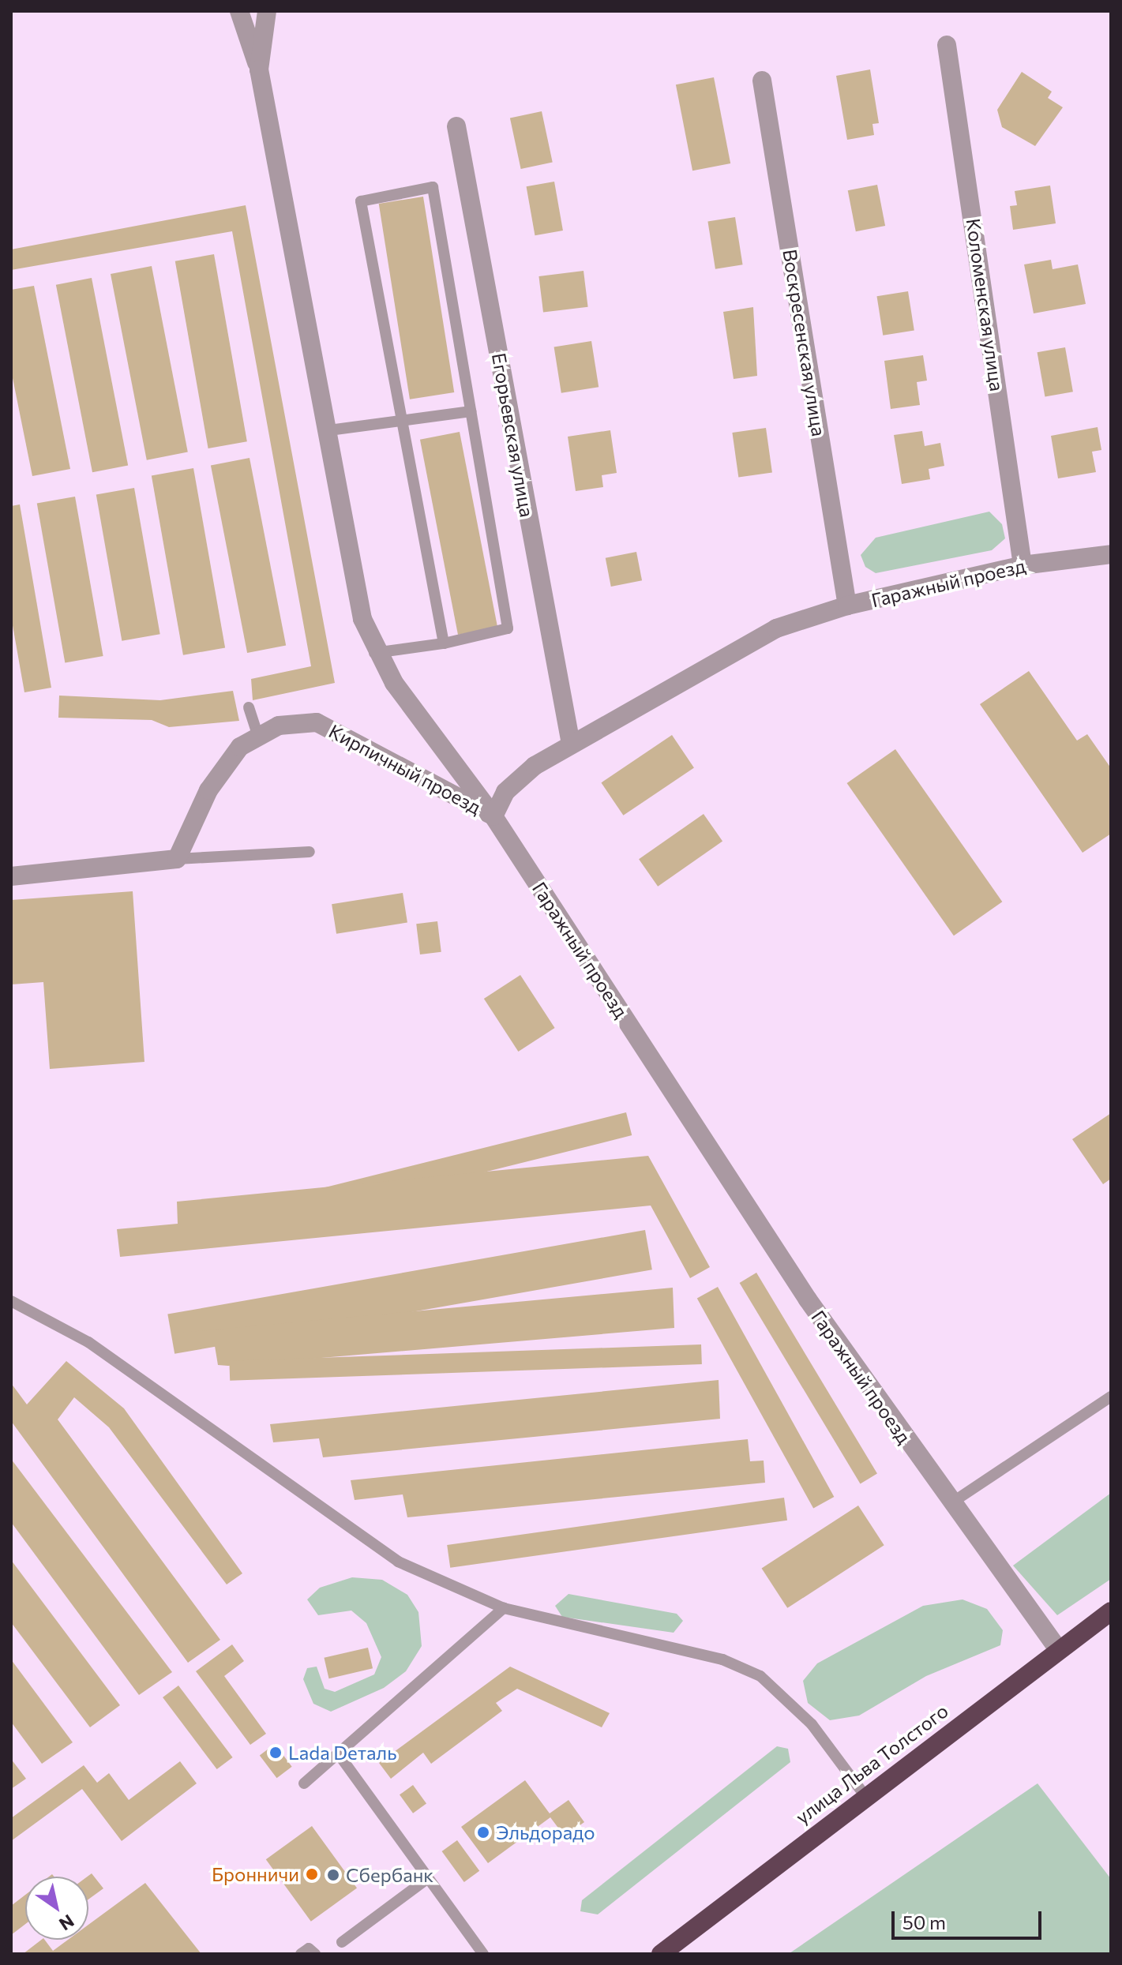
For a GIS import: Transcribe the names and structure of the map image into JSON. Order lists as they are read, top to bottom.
{
  "streets": {
    "highway": ["улица Льва Толстого"],
    "street": [
      "Коломенская улица",
      "Воскресенская улица",
      "Егорьевская улица",
      "Гаражный проезд",
      "Кирпичный проезд"
    ]
  },
  "crossings": [
    ["Коломенская улица", "Гаражный проезд"],
    ["Воскресенская улица", "Гаражный проезд"],
    ["Егорьевская улица", "Гаражный проезд"],
    ["Гаражный проезд", "Кирпичный проезд"],
    ["Гаражный проезд", "улица Льва Толстого"]
  ],
  "places": [
    "Lada Dеталь",
    "Эльдорадо",
    "Бронничи",
    "Сбербанк"
  ],
  "scale_bar": "50 m",
  "north": "bottom right"
}
